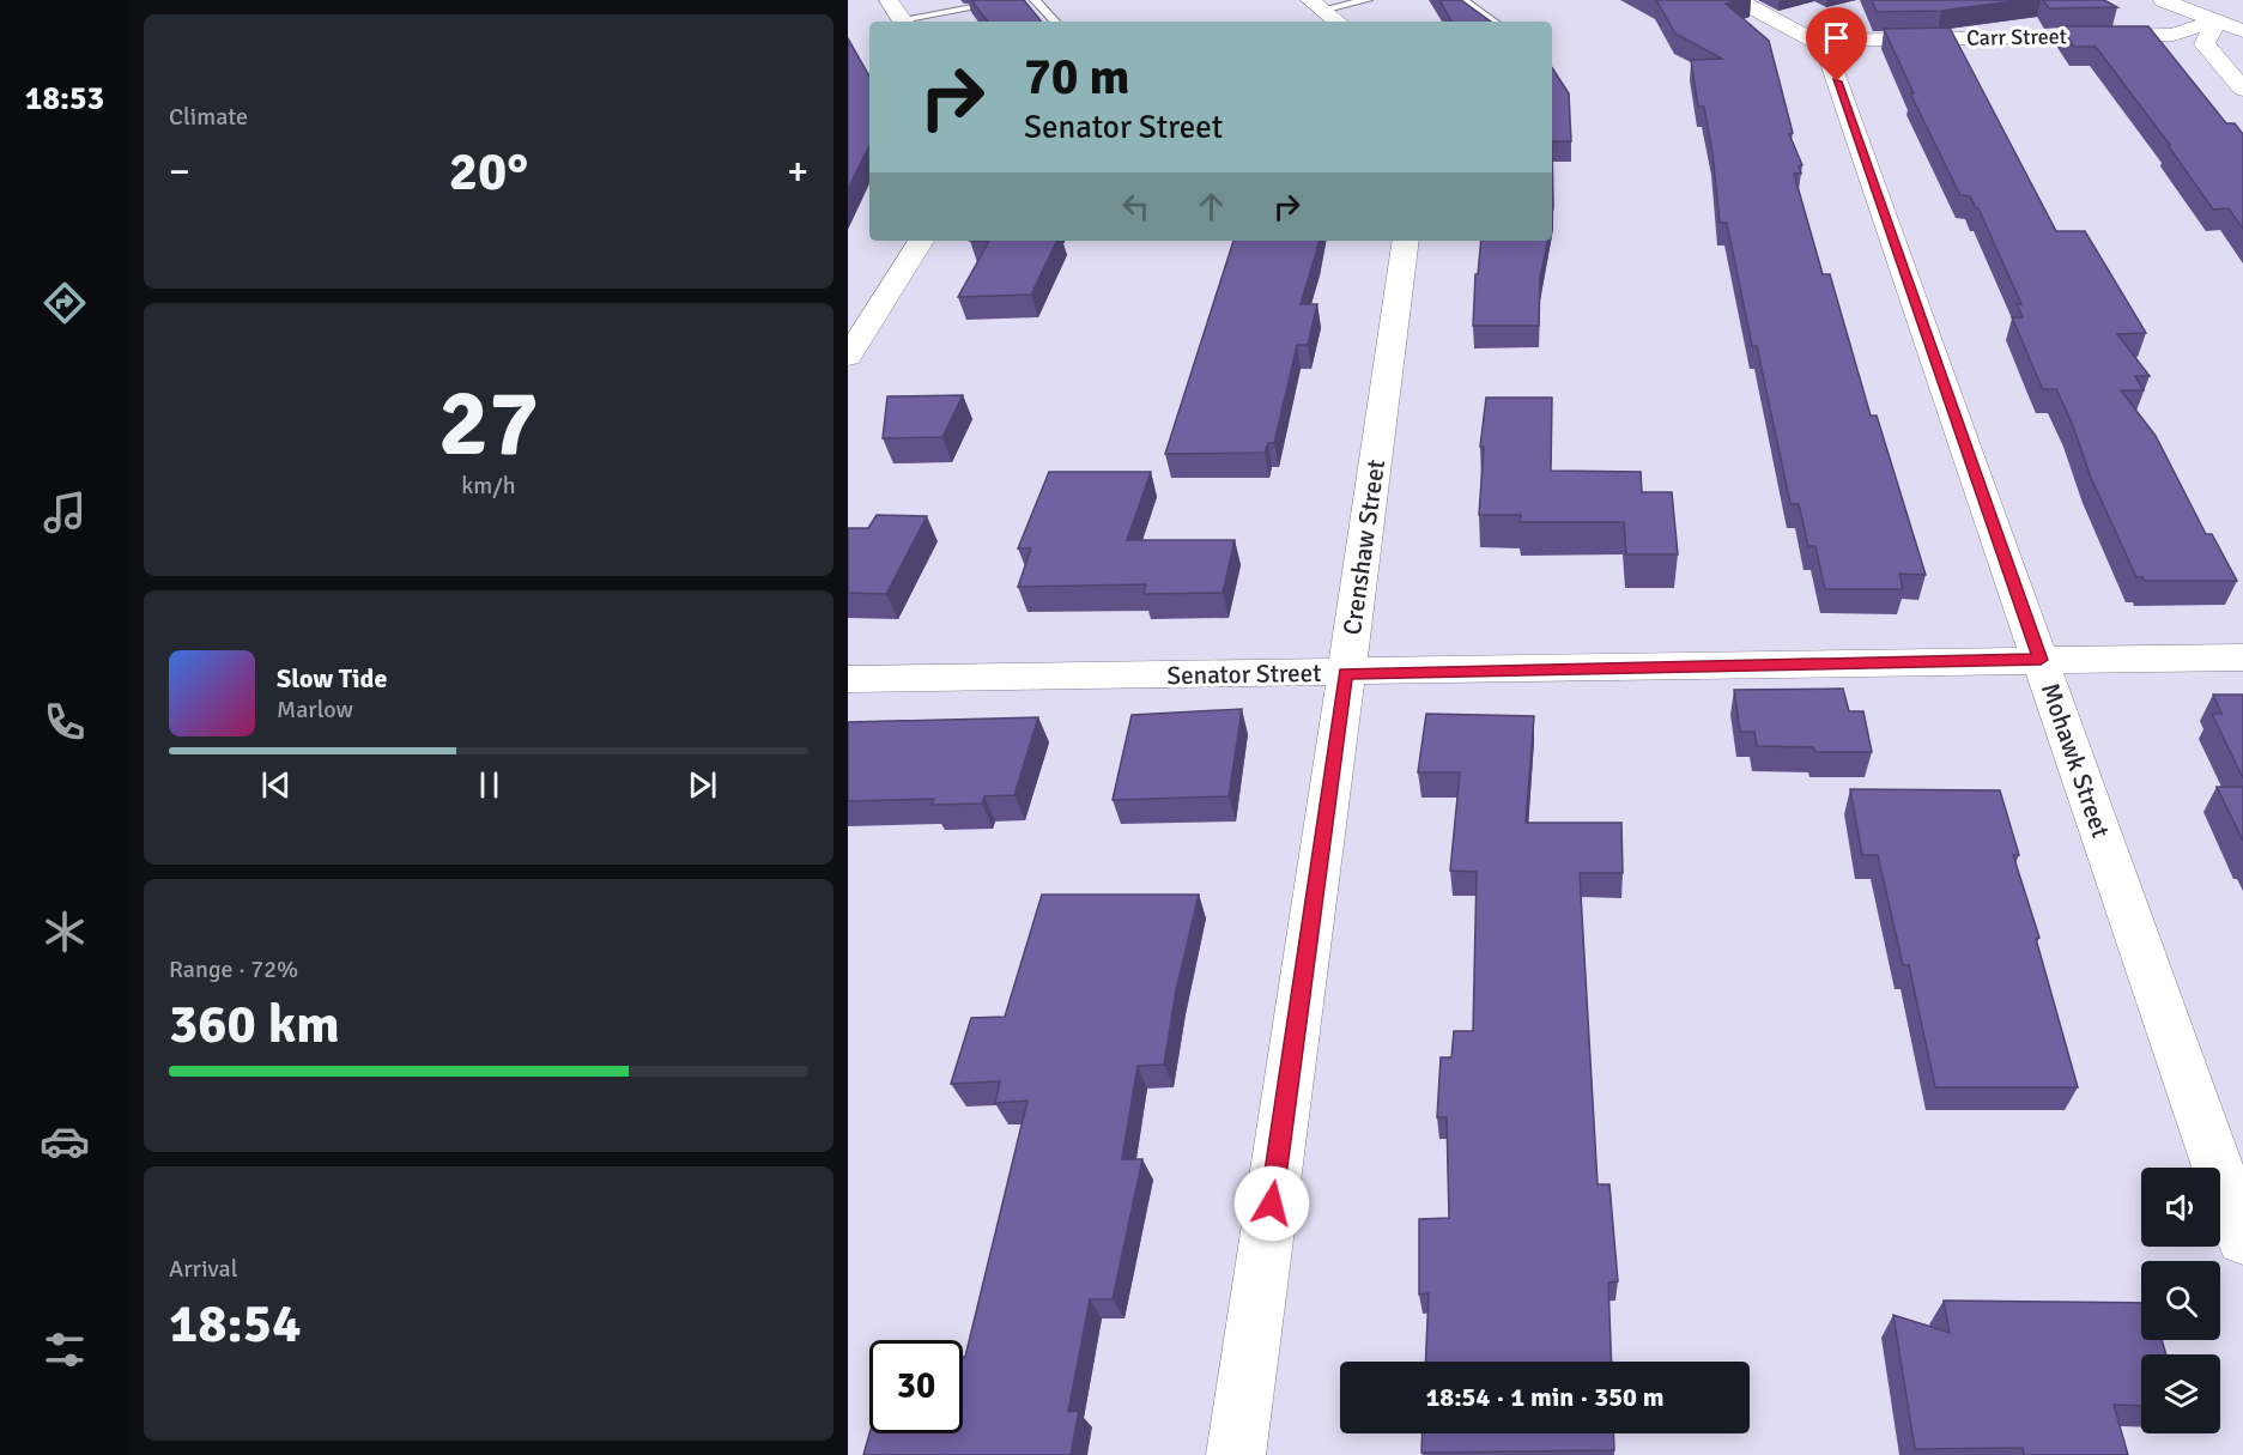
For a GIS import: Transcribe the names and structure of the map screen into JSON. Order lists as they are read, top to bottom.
{
  "streets": {
    "street": [
      "Carr Street",
      "Crenshaw Street",
      "Senator Street",
      "Mohawk Street"
    ]
  },
  "crossings": [
    ["Carr Street", "Mohawk Street"],
    ["Crenshaw Street", "Senator Street"],
    ["Senator Street", "Mohawk Street"]
  ],
  "page": {
    "tabs": "18:53",
    "tile": [
      "Climate",
      ["27", "km/h"],
      ["Range · 72%", "360 km"],
      ["Arrival", "18:54"]
    ],
    "turn": ["70 m", "Senator Street"],
    "heat": ["−", "20°", "+"],
    "song": ["Slow Tide", "Marlow"],
    "limit": "30",
    "trip": "18:54 · 1 min · 350 m"
  }
}
